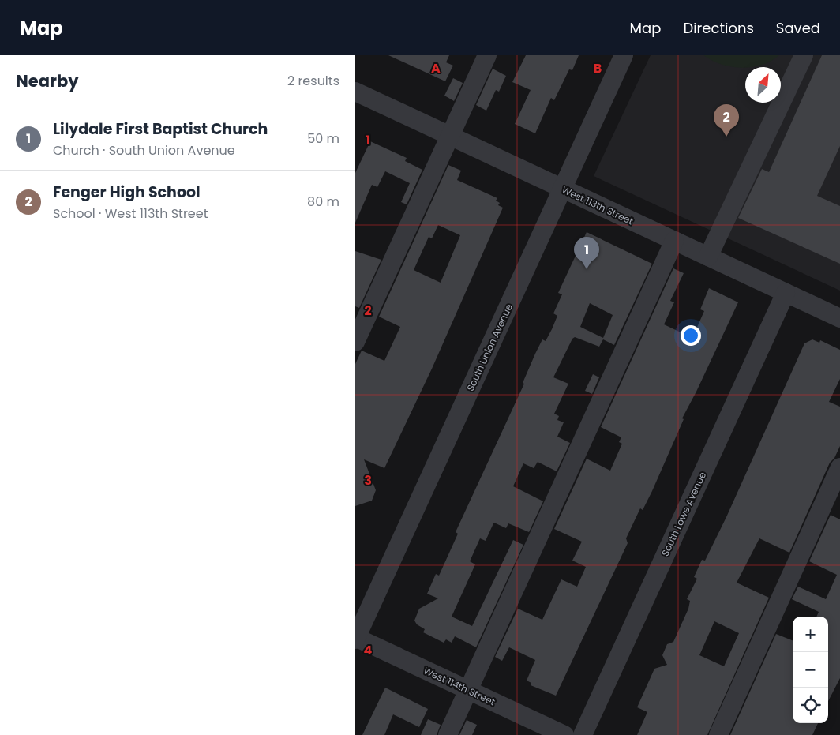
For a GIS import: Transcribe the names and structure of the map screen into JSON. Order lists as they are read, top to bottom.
{
  "streets": {
    "street": [
      "West 113th Street",
      "South Union Avenue",
      "South Lowe Avenue",
      "West 114th Street"
    ]
  },
  "crossings": [
    ["West 113th Street", "South Union Avenue"],
    ["West 113th Street", "South Lowe Avenue"],
    ["South Union Avenue", "West 114th Street"]
  ],
  "north": "top right",
  "page": {
    "header": "Map",
    "nav": ["Map", "Directions", "Saved"],
    "heading": ["Nearby", "2 results"],
    "pins": ["2", "1"],
    "list": [
      {
        "mark": "1",
        "name": "Lilydale First Baptist Church",
        "note": "Church · South Union Avenue",
        "value": "50 m"
      },
      {
        "mark": "2",
        "name": "Fenger High School",
        "note": "School · West 113th Street",
        "value": "80 m"
      }
    ],
    "map_buttons": ["+", "−"]
  },
  "grid": {
    "columns": ["A", "B"],
    "rows": [
      "1",
      "2",
      "3",
      "4"
    ]
  }
}
